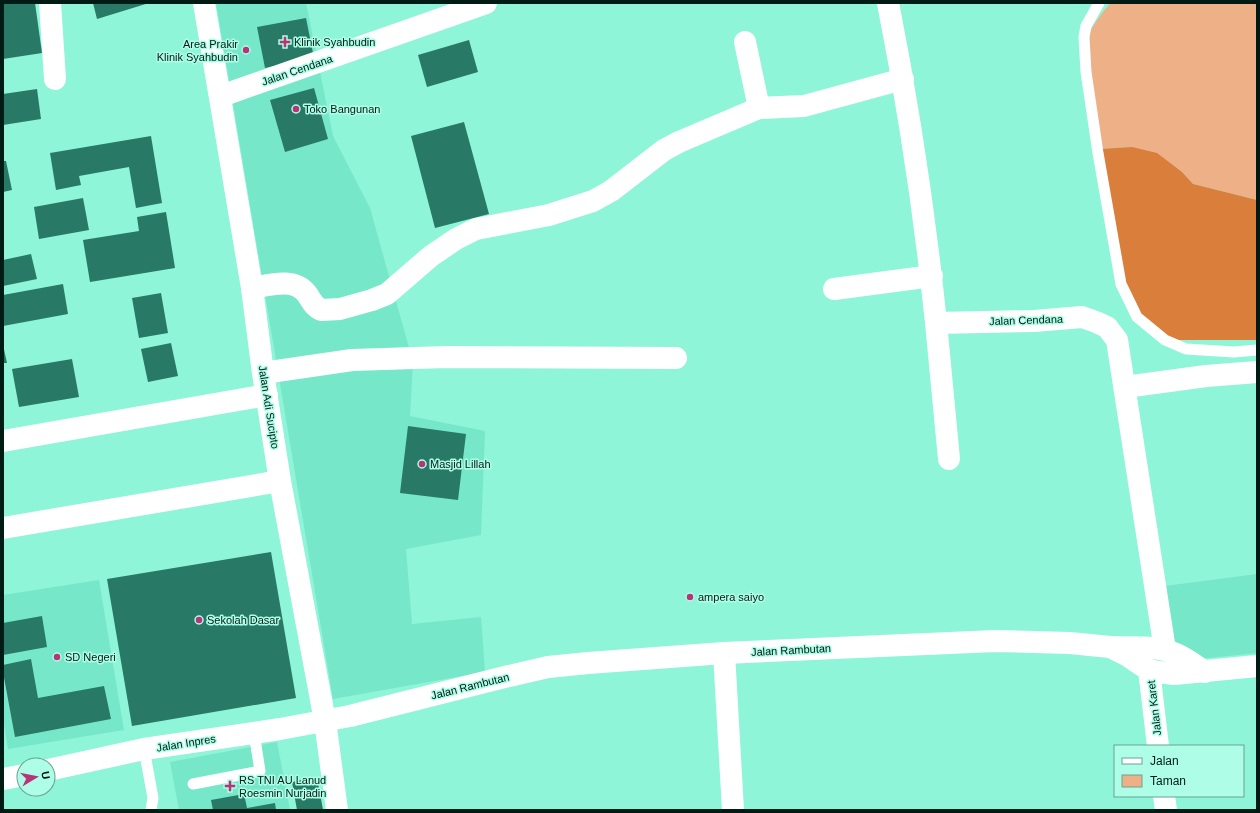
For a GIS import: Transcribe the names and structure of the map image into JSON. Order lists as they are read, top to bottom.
{
  "streets": {
    "street": [
      "Jalan Cendana",
      "Jalan Adi Sucipto",
      "Jalan Rambutan",
      "Jalan Karet",
      "Jalan Inpres"
    ]
  },
  "crossings": [
    ["Jalan Cendana", "Jalan Adi Sucipto"],
    ["Jalan Cendana", "Jalan Karet"],
    ["Jalan Adi Sucipto", "Jalan Rambutan"],
    ["Jalan Adi Sucipto", "Jalan Inpres"],
    ["Jalan Rambutan", "Jalan Karet"],
    ["Jalan Rambutan", "Jalan Inpres"]
  ],
  "places": {
    "health": ["Klinik Syahbudin", "RS TNI AU Lanud Roesmin Nurjadin"],
    "other": [
      "Area Prakir Klinik Syahbudin",
      "Toko Bangunan",
      "Masjid Lillah",
      "ampera saiyo",
      "Sekolah Dasar",
      "SD Negeri"
    ]
  },
  "legend": ["Jalan", "Taman"],
  "north": "right"
}
